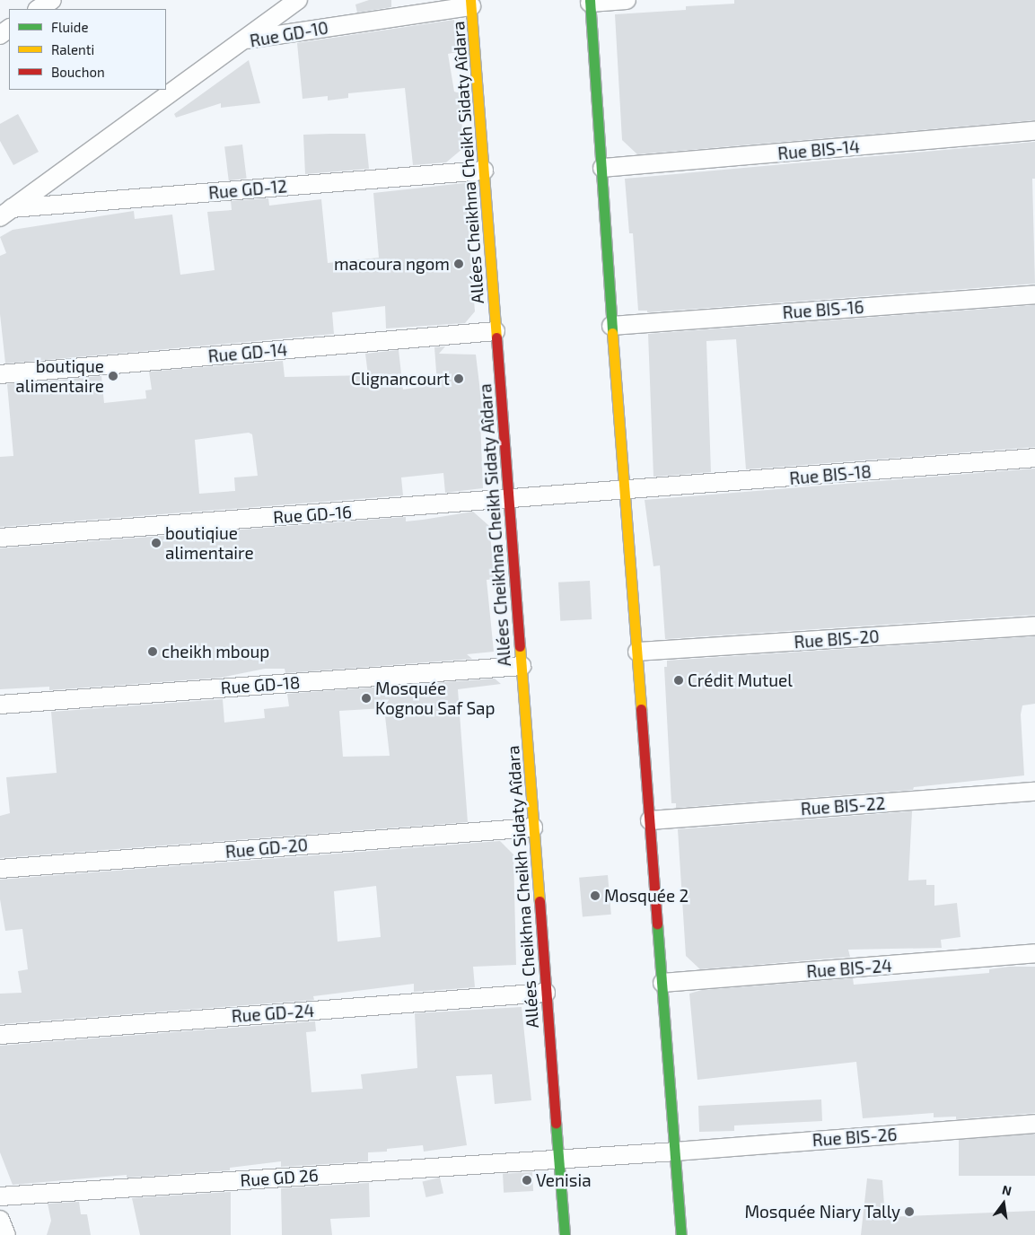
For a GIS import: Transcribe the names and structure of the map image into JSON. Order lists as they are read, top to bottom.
{
  "streets": {
    "main road": ["Allées Cheikhna Cheikh Sidaty Aîdara"],
    "street": [
      "Rue GD-10",
      "Rue BIS-14",
      "Rue GD-12",
      "Rue BIS-16",
      "Rue GD-14",
      "Rue BIS-18",
      "Rue GD-16",
      "Rue BIS-20",
      "Rue GD-18",
      "Rue BIS-22",
      "Rue GD-20",
      "Rue BIS-24",
      "Rue GD-24",
      "Rue BIS-26",
      "Rue GD 26"
    ]
  },
  "crossings": [
    ["Rue GD-10", "Allées Cheikhna Cheikh Sidaty Aîdara"],
    ["Rue GD-10", "Rue GD-12"],
    ["Allées Cheikhna Cheikh Sidaty Aîdara", "Rue GD-12"],
    ["Allées Cheikhna Cheikh Sidaty Aîdara", "Rue GD-14"],
    ["Allées Cheikhna Cheikh Sidaty Aîdara", "Rue GD-16"],
    ["Allées Cheikhna Cheikh Sidaty Aîdara", "Rue GD-18"],
    ["Allées Cheikhna Cheikh Sidaty Aîdara", "Rue GD-20"],
    ["Allées Cheikhna Cheikh Sidaty Aîdara", "Rue GD-24"],
    ["Allées Cheikhna Cheikh Sidaty Aîdara", "Rue GD 26"],
    ["Rue BIS-18", "Rue GD-16"],
    ["Rue BIS-26", "Rue GD 26"]
  ],
  "places": [
    "macoura ngom",
    "boutique alimentaire",
    "Clignancourt",
    "boutiqiue alimentaire",
    "cheikh mboup",
    "Crédit Mutuel",
    "Mosquée Kognou Saf Sap",
    "Mosquée 2",
    "Venisia",
    "Mosquée Niary Tally"
  ],
  "legend": ["Fluide", "Ralenti", "Bouchon"],
  "north": "top"
}
